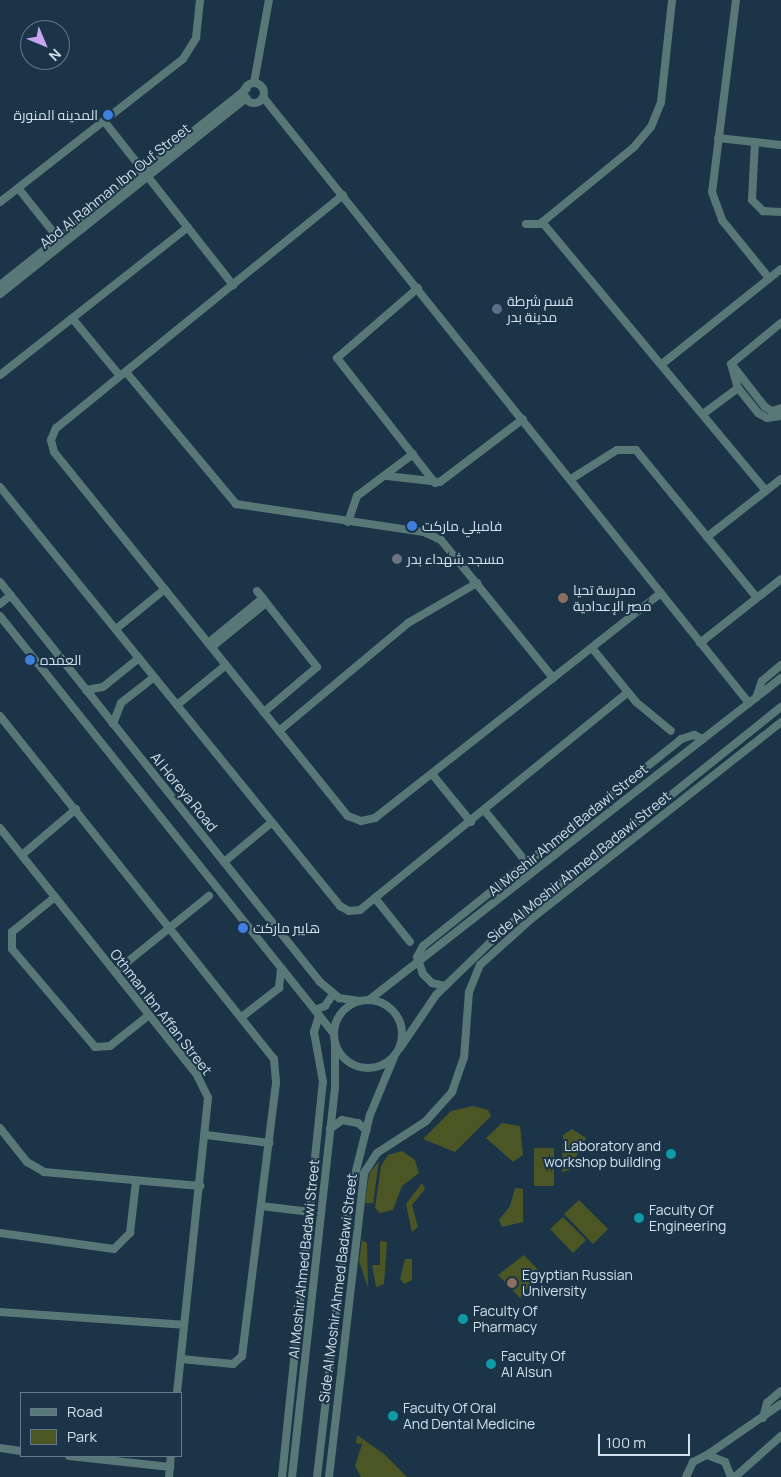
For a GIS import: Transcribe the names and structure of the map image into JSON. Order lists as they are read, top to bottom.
{
  "streets": {
    "street": [
      "Abd Al Rahman Ibn Ouf Street",
      "Al Horeya Road",
      "Al Moshir Ahmed Badawi Street",
      "Side Al Moshir Ahmed Badawi Street",
      "Othman Ibn Affan Street"
    ]
  },
  "places": [
    "المدينه المنورة",
    "قسم شرطة مدينة بدر",
    "فاميلي ماركت",
    "مسجد شهداء بدر",
    "مدرسة تحيا مصر الإعدادية",
    "العمده",
    "هايبر ماركت",
    "Laboratory and workshop building",
    "Faculty Of Engineering",
    "Egyptian Russian University",
    "Faculty Of Pharmacy",
    "Faculty Of Al Alsun",
    "Faculty Of Oral And Dental Medicine"
  ],
  "legend": ["Road", "Park"],
  "scale_bar": "100 m",
  "north": "bottom right"
}
